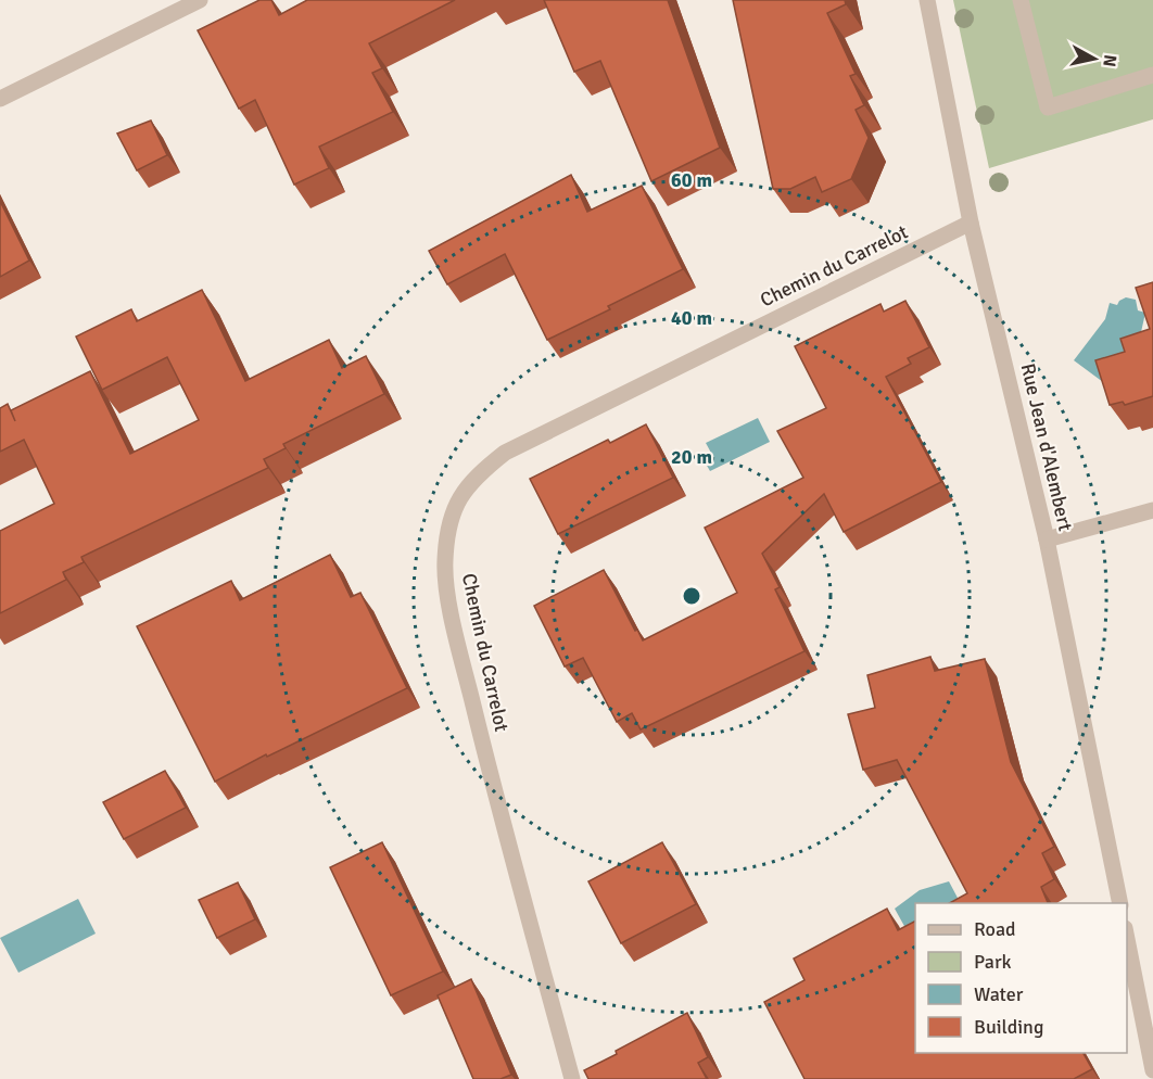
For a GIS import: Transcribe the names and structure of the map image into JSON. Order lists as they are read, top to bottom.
{
  "streets": {
    "street": ["Chemin du Carrelot", "Rue Jean d'Alembert"]
  },
  "crossings": [
    ["Chemin du Carrelot", "Rue Jean d'Alembert"]
  ],
  "legend": [
    "Road",
    "Park",
    "Water",
    "Building"
  ],
  "north": "right",
  "rings": ["60 m", "40 m", "20 m"]
}
